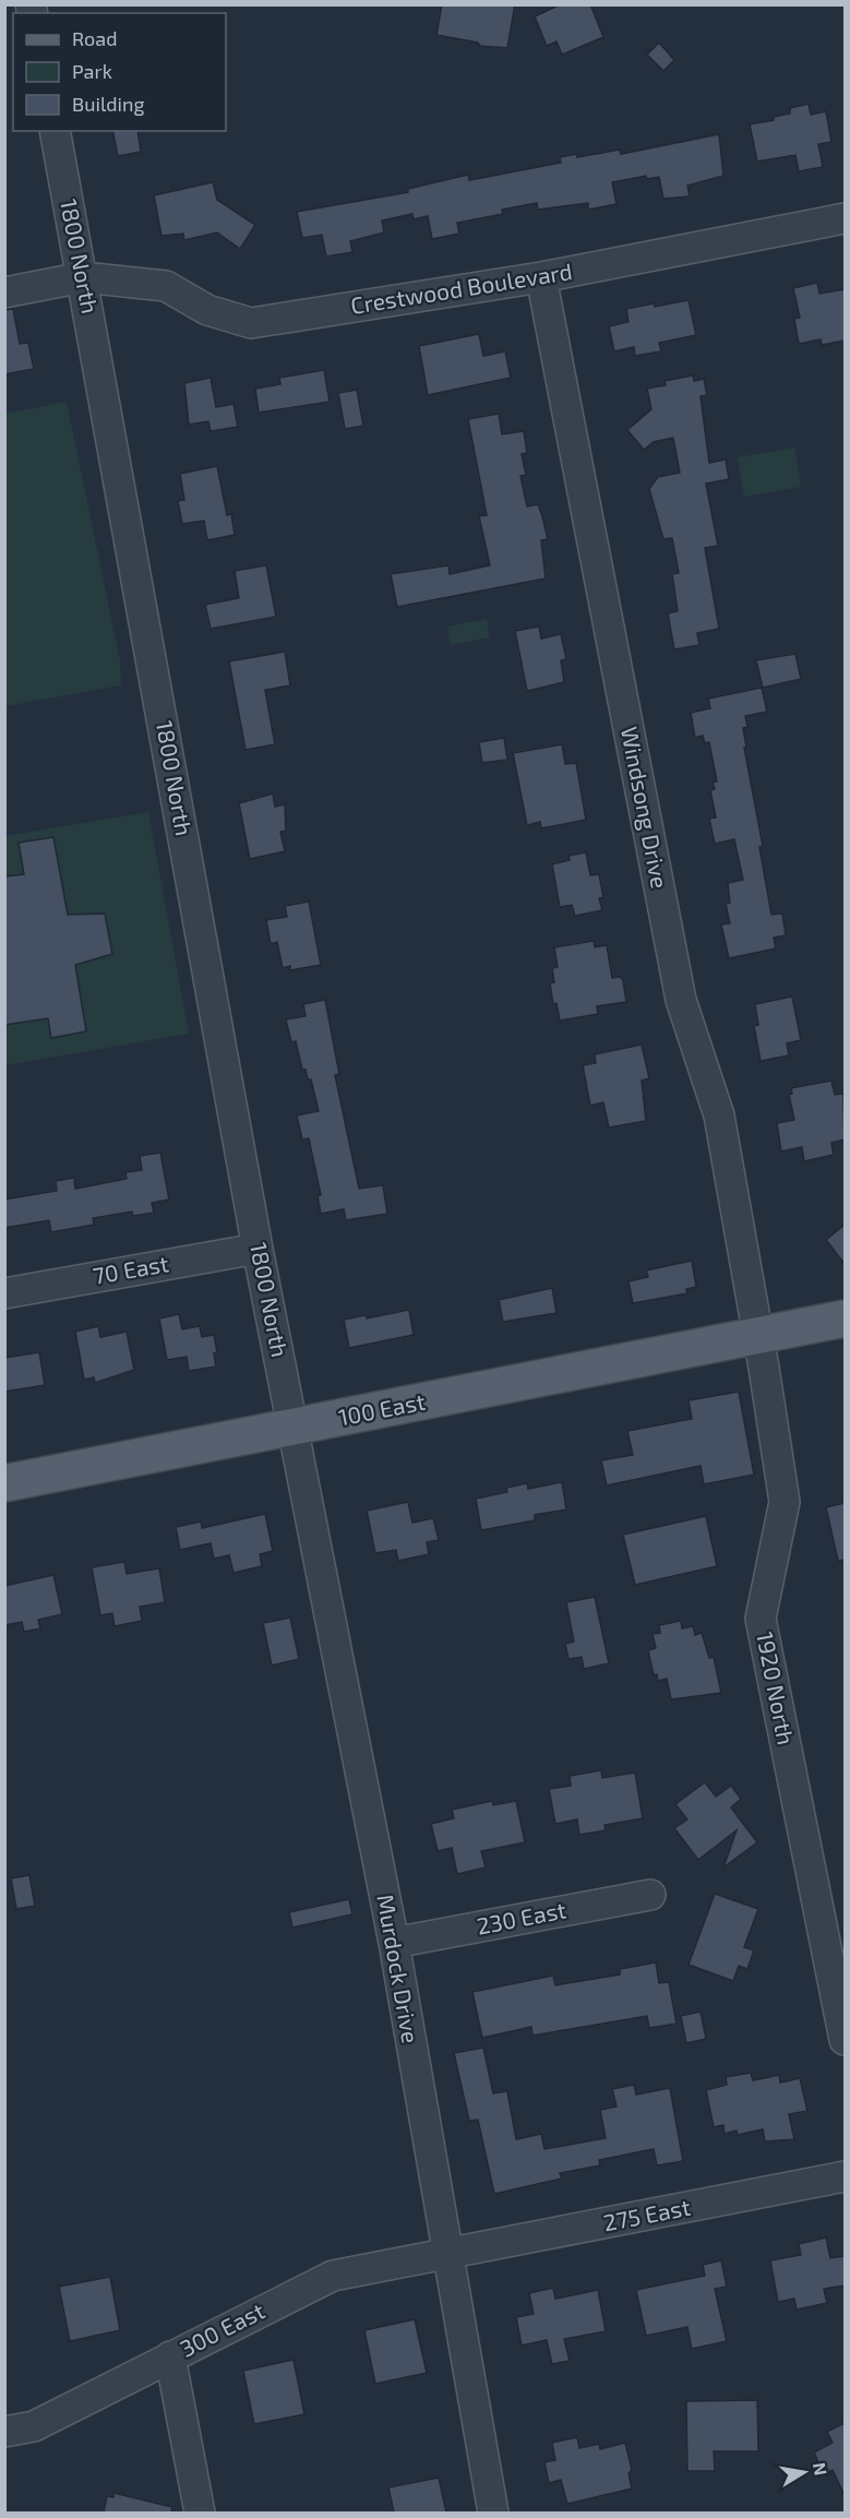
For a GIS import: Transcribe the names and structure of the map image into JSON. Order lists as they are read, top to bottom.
{
  "streets": {
    "main road": ["100 East"],
    "street": [
      "1800 North",
      "Crestwood Boulevard",
      "Windsong Drive",
      "70 East",
      "1920 North",
      "230 East",
      "Murdock Drive",
      "275 East",
      "300 East"
    ]
  },
  "crossings": [
    ["1800 North", "Crestwood Boulevard"],
    ["1800 North", "70 East"],
    ["1800 North", "100 East"],
    ["1800 North", "Murdock Drive"],
    ["Crestwood Boulevard", "Windsong Drive"],
    ["Windsong Drive", "100 East"],
    ["Windsong Drive", "1920 North"],
    ["100 East", "1920 North"],
    ["100 East", "Murdock Drive"],
    ["230 East", "Murdock Drive"],
    ["Murdock Drive", "275 East"],
    ["Murdock Drive", "300 East"],
    ["275 East", "300 East"]
  ],
  "legend": ["Road", "Park", "Building"],
  "north": "right"
}
